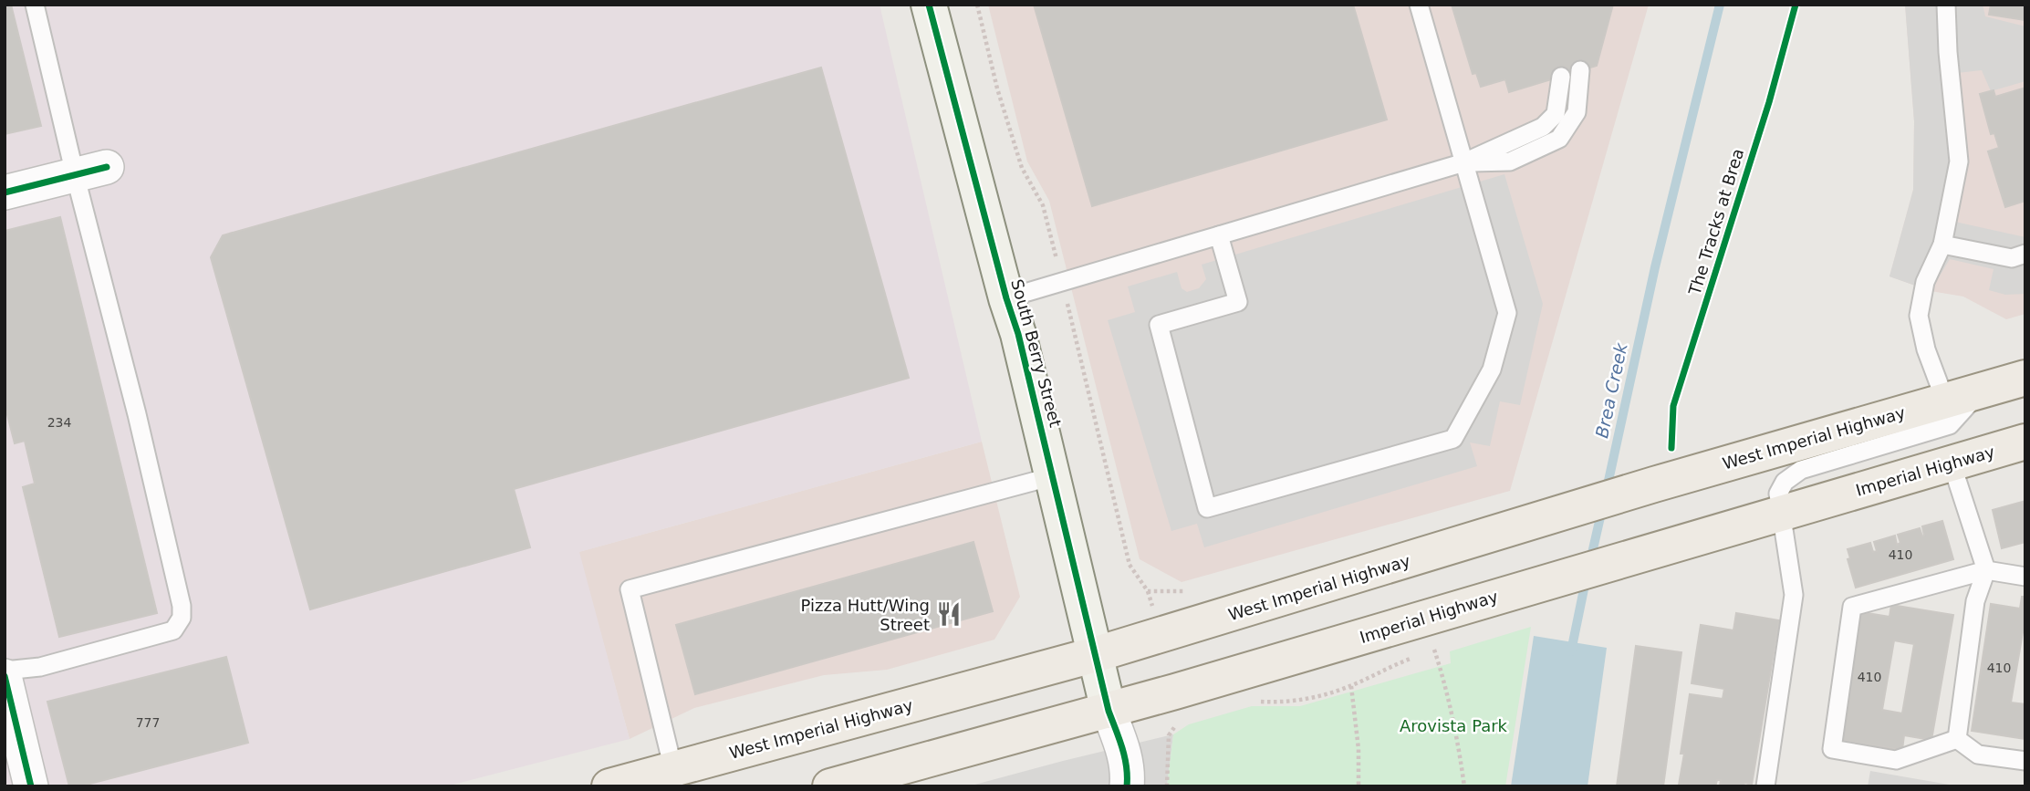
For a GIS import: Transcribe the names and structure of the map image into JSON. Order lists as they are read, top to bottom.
{
  "streets": {
    "main road": ["West Imperial Highway", "Imperial Highway"],
    "street": ["South Berry Street"],
    "cycle path": ["The Tracks at Brea"]
  },
  "crossings": [
    ["South Berry Street", "West Imperial Highway"],
    ["South Berry Street", "Imperial Highway"]
  ],
  "water": ["Brea Creek"],
  "parks": ["Arovista Park"],
  "places": {
    "restaurant": ["Pizza Hutt/Wing Street"]
  },
  "house_numbers": [
    "234",
    "410",
    "410",
    "410",
    "777"
  ]
}
